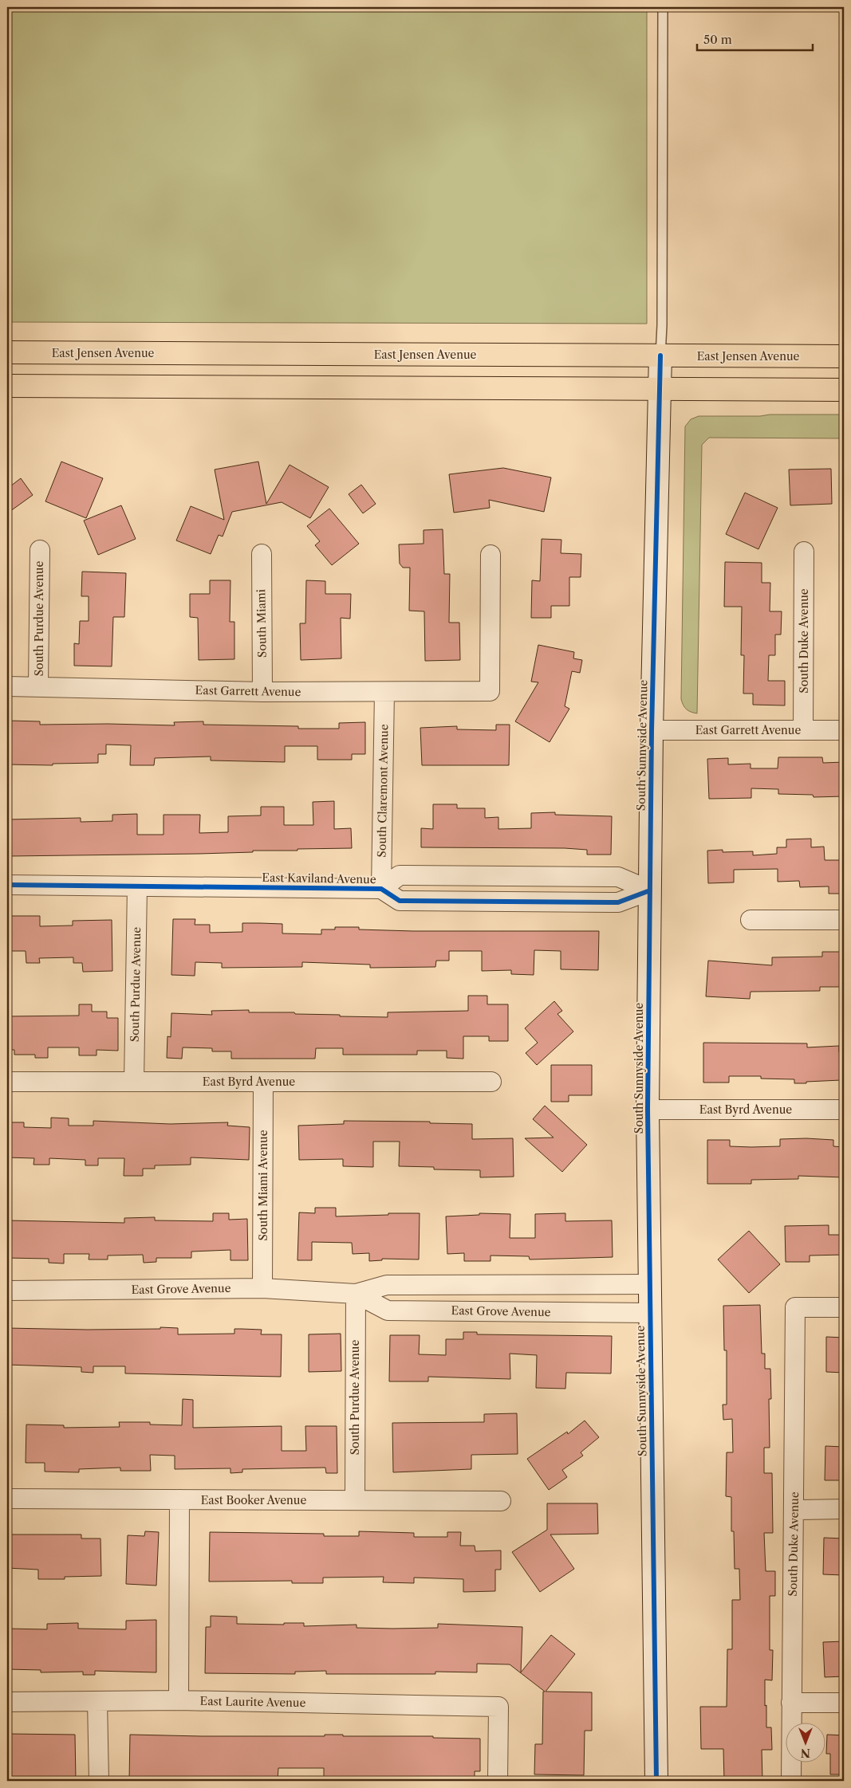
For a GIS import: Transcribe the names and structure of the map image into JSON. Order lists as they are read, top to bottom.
{
  "streets": {
    "main road": ["East Jensen Avenue"],
    "street": [
      "South Purdue Avenue",
      "South Miami",
      "South Duke Avenue",
      "East Garrett Avenue",
      "South Sunnyside Avenue",
      "South Claremont Avenue",
      "East Kaviland Avenue",
      "East Byrd Avenue",
      "South Miami Avenue",
      "East Grove Avenue",
      "East Booker Avenue",
      "East Laurite Avenue"
    ]
  },
  "crossings": [
    ["East Jensen Avenue", "South Sunnyside Avenue"],
    ["South Purdue Avenue", "East Garrett Avenue"],
    ["South Purdue Avenue", "East Kaviland Avenue"],
    ["South Purdue Avenue", "East Byrd Avenue"],
    ["South Purdue Avenue", "East Grove Avenue"],
    ["South Purdue Avenue", "East Booker Avenue"],
    ["South Miami", "East Garrett Avenue"],
    ["South Duke Avenue", "East Garrett Avenue"],
    ["East Garrett Avenue", "South Sunnyside Avenue"],
    ["East Garrett Avenue", "South Claremont Avenue"],
    ["South Sunnyside Avenue", "East Kaviland Avenue"],
    ["South Sunnyside Avenue", "East Byrd Avenue"],
    ["South Sunnyside Avenue", "East Grove Avenue"],
    ["South Claremont Avenue", "East Kaviland Avenue"],
    ["East Byrd Avenue", "South Miami Avenue"],
    ["South Miami Avenue", "East Grove Avenue"]
  ],
  "scale_bar": "50 m",
  "north": "bottom"
}
